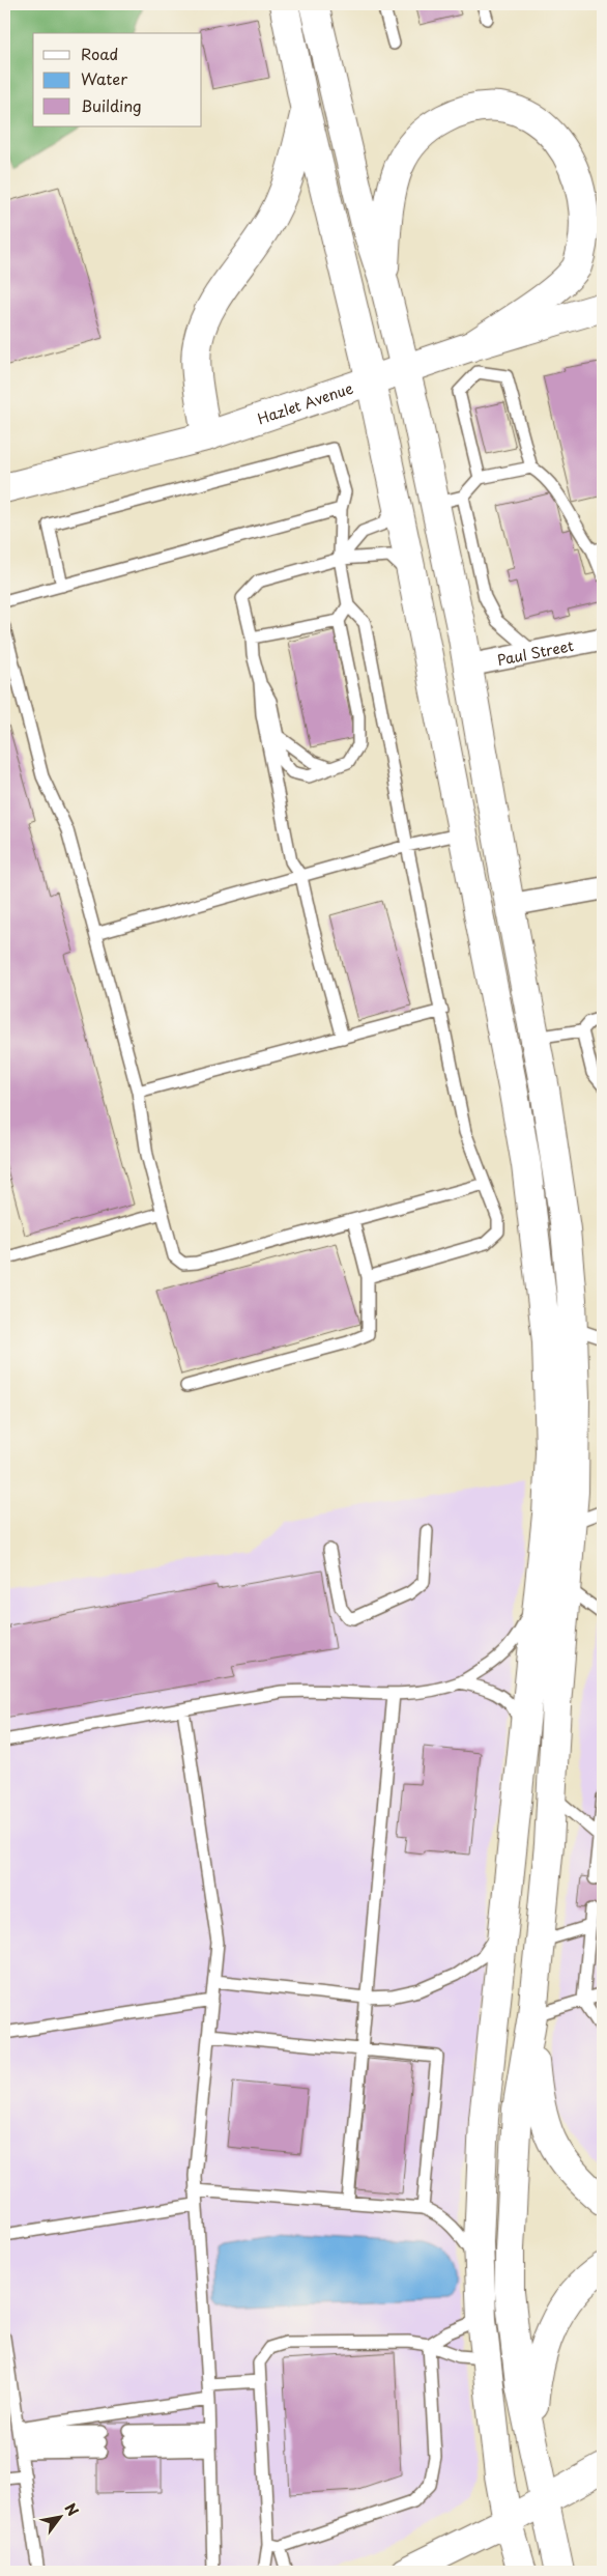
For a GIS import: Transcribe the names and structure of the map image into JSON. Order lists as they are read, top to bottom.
{
  "streets": {
    "main road": ["Hazlet Avenue"],
    "street": ["Paul Street"]
  },
  "legend": ["Road", "Water", "Building"],
  "north": "top right"
}
